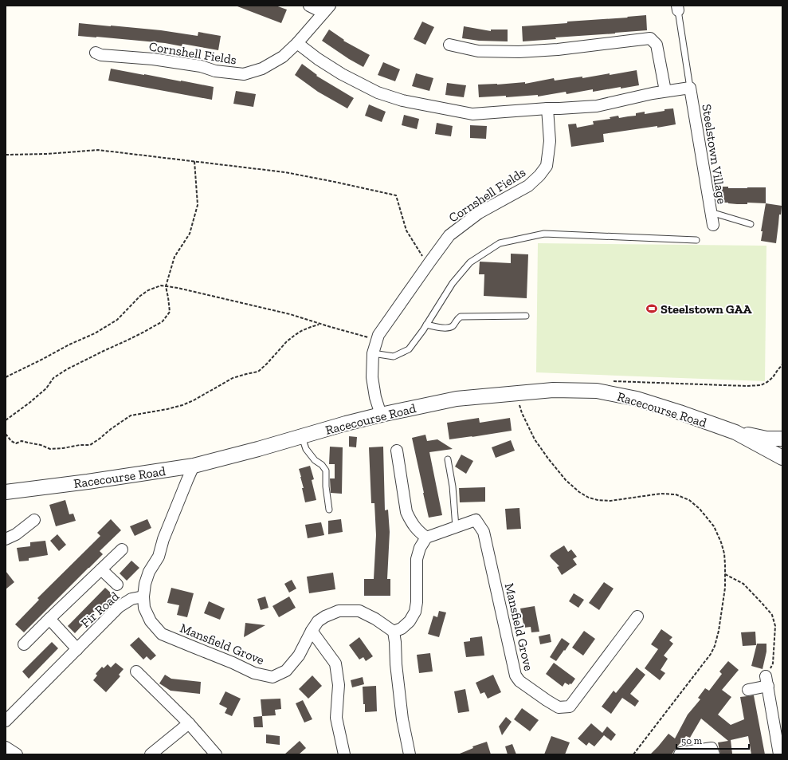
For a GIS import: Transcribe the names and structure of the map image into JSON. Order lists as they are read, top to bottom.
{
  "streets": {
    "street": [
      "Cornshell Fields",
      "Steelstown Village",
      "Racecourse Road",
      "Fir Road",
      "Mansfield Grove"
    ]
  },
  "crossings": [
    ["Cornshell Fields", "Racecourse Road"],
    ["Fir Road", "Mansfield Grove"]
  ],
  "places": {
    "sports": ["Steelstown GAA"]
  },
  "scale_bar": "50 m"
}
